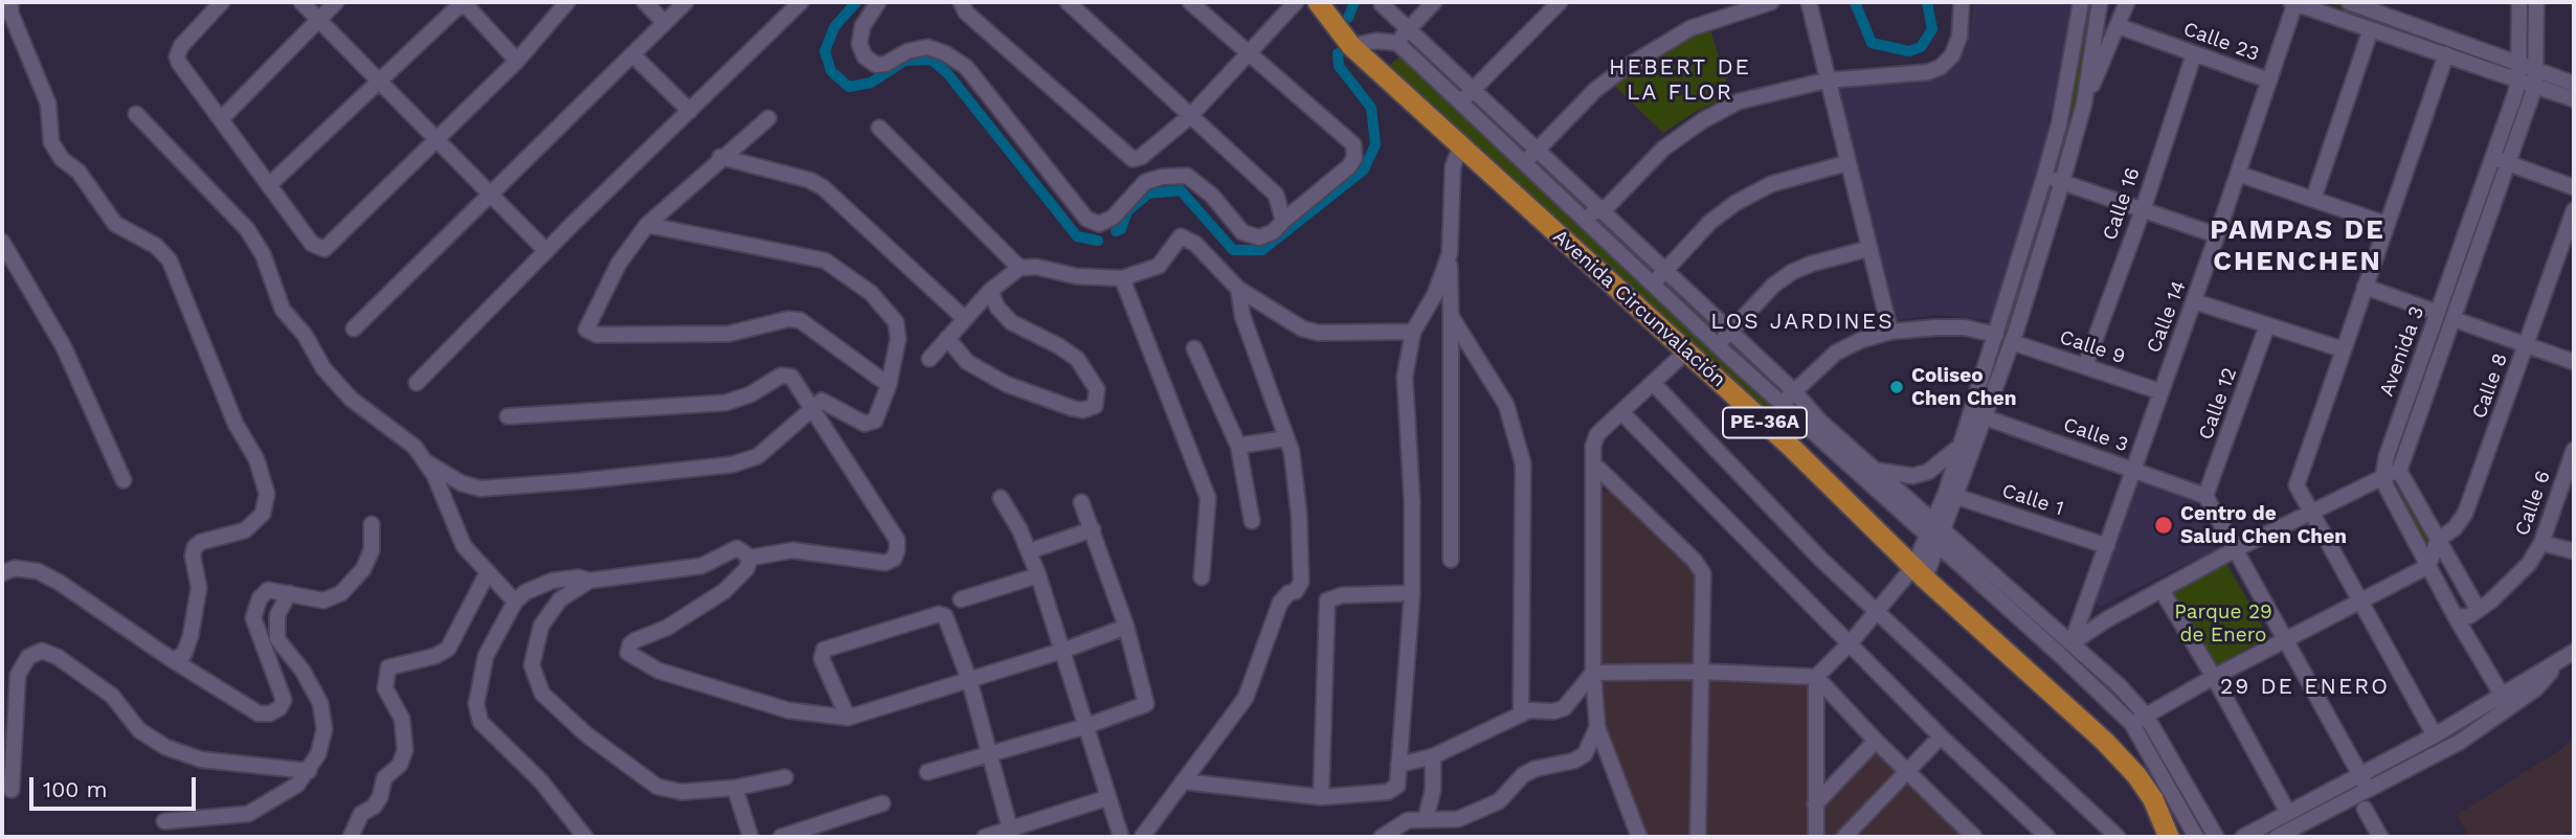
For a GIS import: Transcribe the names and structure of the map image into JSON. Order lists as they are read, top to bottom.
{
  "streets": {
    "highway": ["Avenida Circunvalación", "PE-36A"],
    "street": [
      "Calle 23",
      "Calle 16",
      "Calle 14",
      "Calle 9",
      "Avenida 3",
      "Calle 8",
      "Calle 12",
      "Calle 3",
      "Calle 1",
      "Calle 6"
    ]
  },
  "crossings": [
    ["Calle 23", "Calle 16"],
    ["Calle 23", "Calle 14"],
    ["Calle 16", "Calle 9"],
    ["Calle 14", "Calle 9"],
    ["Calle 14", "Calle 3"],
    ["Calle 14", "Calle 1"],
    ["Calle 12", "Calle 3"]
  ],
  "districts": [
    "HEBERT DE LA FLOR",
    "PAMPAS DE CHENCHEN",
    "LOS JARDINES",
    "29 DE ENERO"
  ],
  "parks": ["Parque 29 de Enero"],
  "places": ["Coliseo Chen Chen", "Centro de Salud Chen Chen"],
  "scale_bar": "100 m"
}
